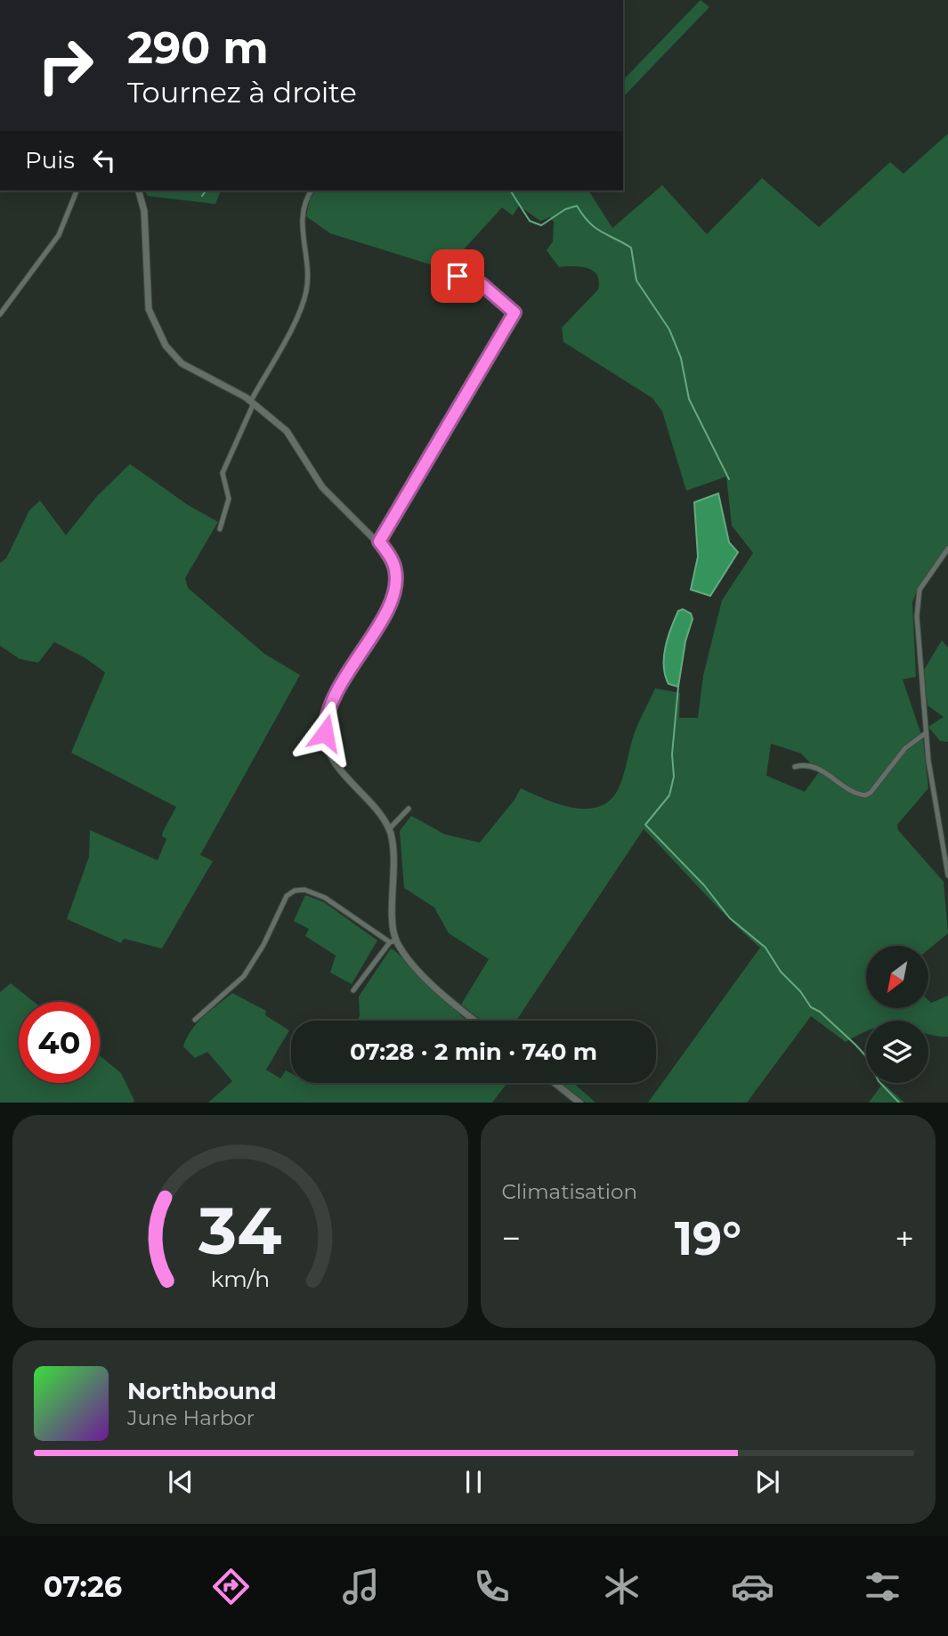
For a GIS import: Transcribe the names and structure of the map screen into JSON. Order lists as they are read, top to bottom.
{
  "north": "bottom left",
  "page": {
    "turn": ["290 m", "Tournez à droite"],
    "then": "Puis",
    "limit": "40",
    "trip": "07:28 · 2 min · 740 m",
    "tile": "Climatisation",
    "heat": ["−", "19°", "+"],
    "song": ["Northbound", "June Harbor"],
    "tabs": "07:26",
    "gauge": ["34", "km/h"]
  }
}
